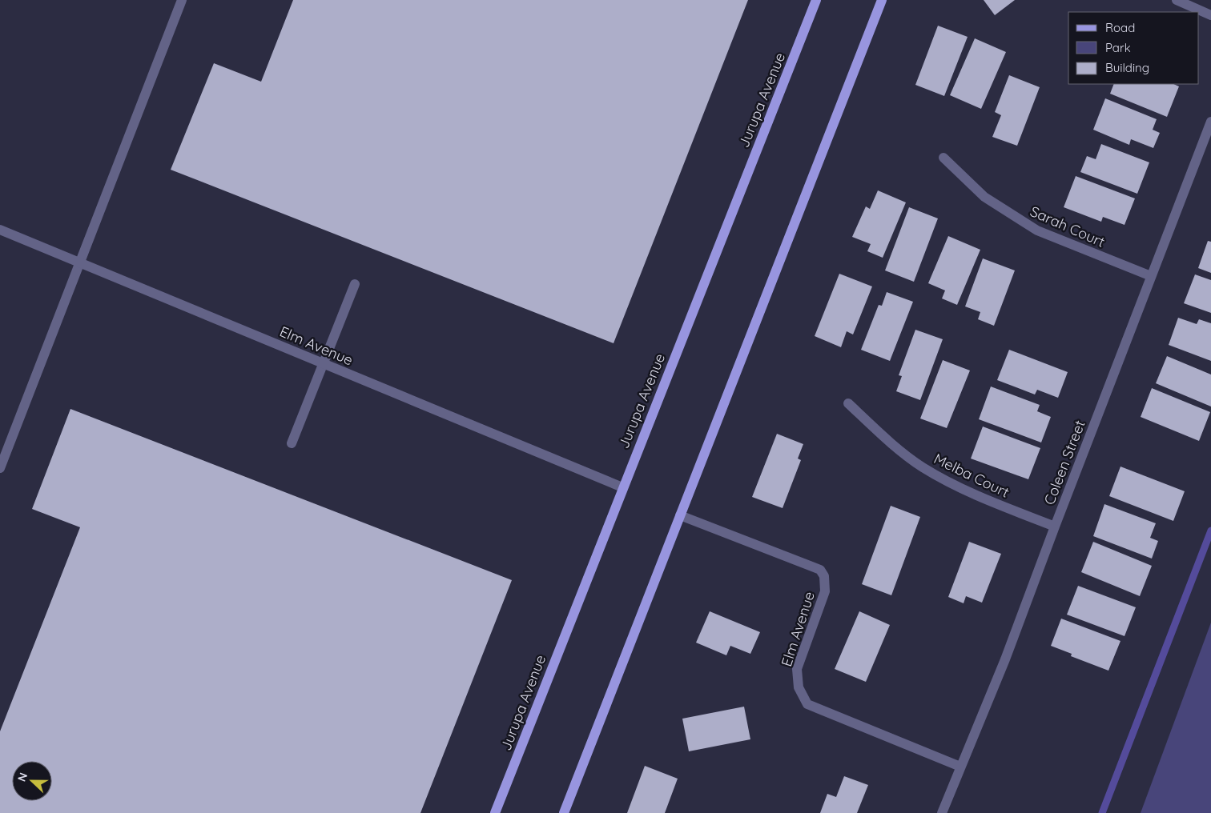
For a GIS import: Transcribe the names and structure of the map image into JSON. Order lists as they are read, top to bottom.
{
  "streets": {
    "main road": ["Jurupa Avenue"],
    "street": [
      "Sarah Court",
      "Elm Avenue",
      "Coleen Street",
      "Melba Court"
    ]
  },
  "crossings": [
    ["Jurupa Avenue", "Elm Avenue"],
    ["Sarah Court", "Coleen Street"],
    ["Elm Avenue", "Coleen Street"],
    ["Coleen Street", "Melba Court"]
  ],
  "legend": ["Road", "Park", "Building"],
  "north": "left"
}
